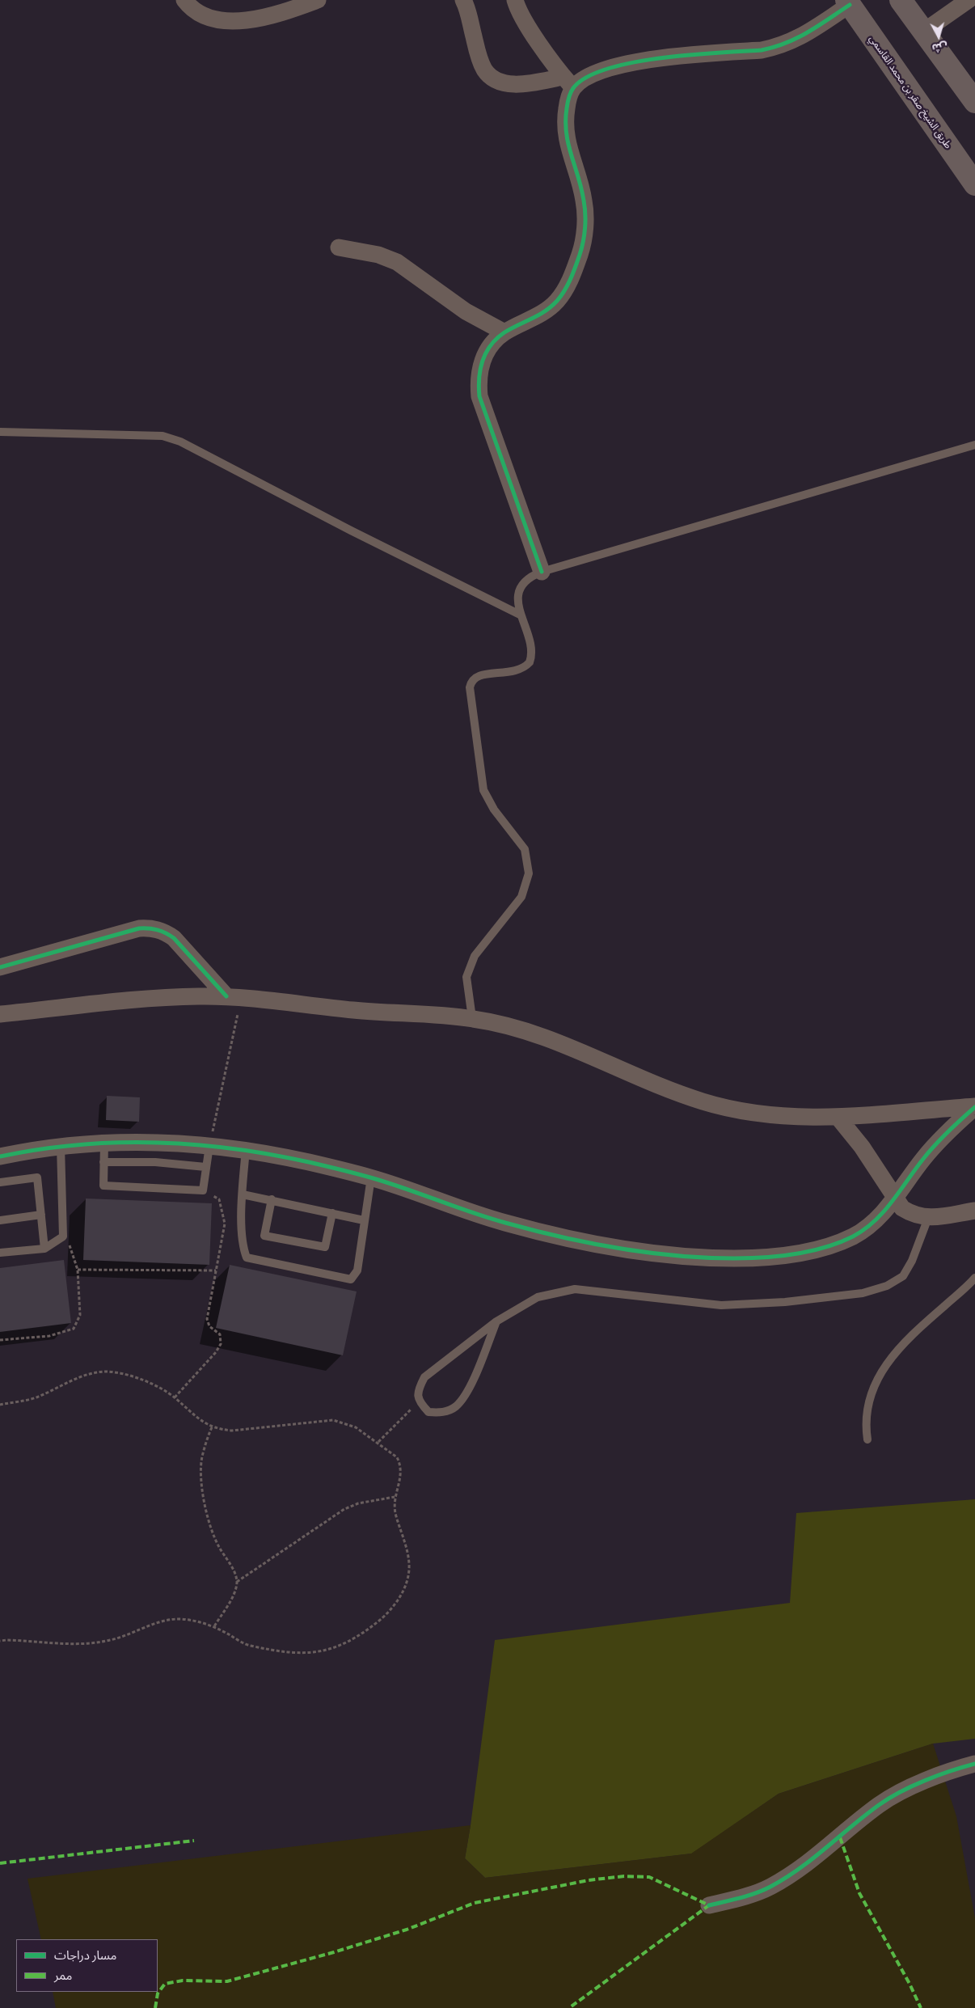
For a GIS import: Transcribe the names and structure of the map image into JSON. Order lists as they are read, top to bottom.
{
  "streets": {
    "highway": ["طريق الشيخ صقر بن محمد القاسمي"]
  },
  "legend": ["مسار دراجات", "ممر"],
  "north": "bottom"
}
